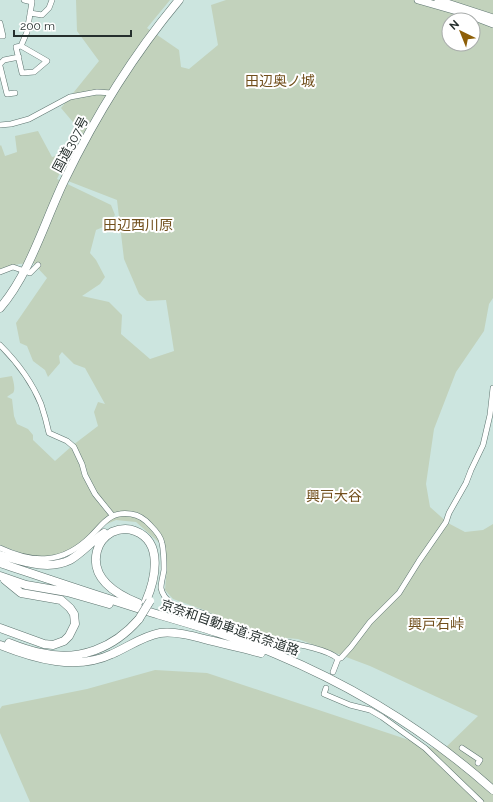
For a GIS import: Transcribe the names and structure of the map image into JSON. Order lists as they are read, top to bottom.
{
  "streets": {
    "highway": ["国道307号", "京奈和自動車道;京奈道路"]
  },
  "districts": [
    "田辺奥ノ城",
    "田辺西川原",
    "興戸大谷",
    "興戸石峠"
  ],
  "scale_bar": "200 m",
  "north": "top left"
}
